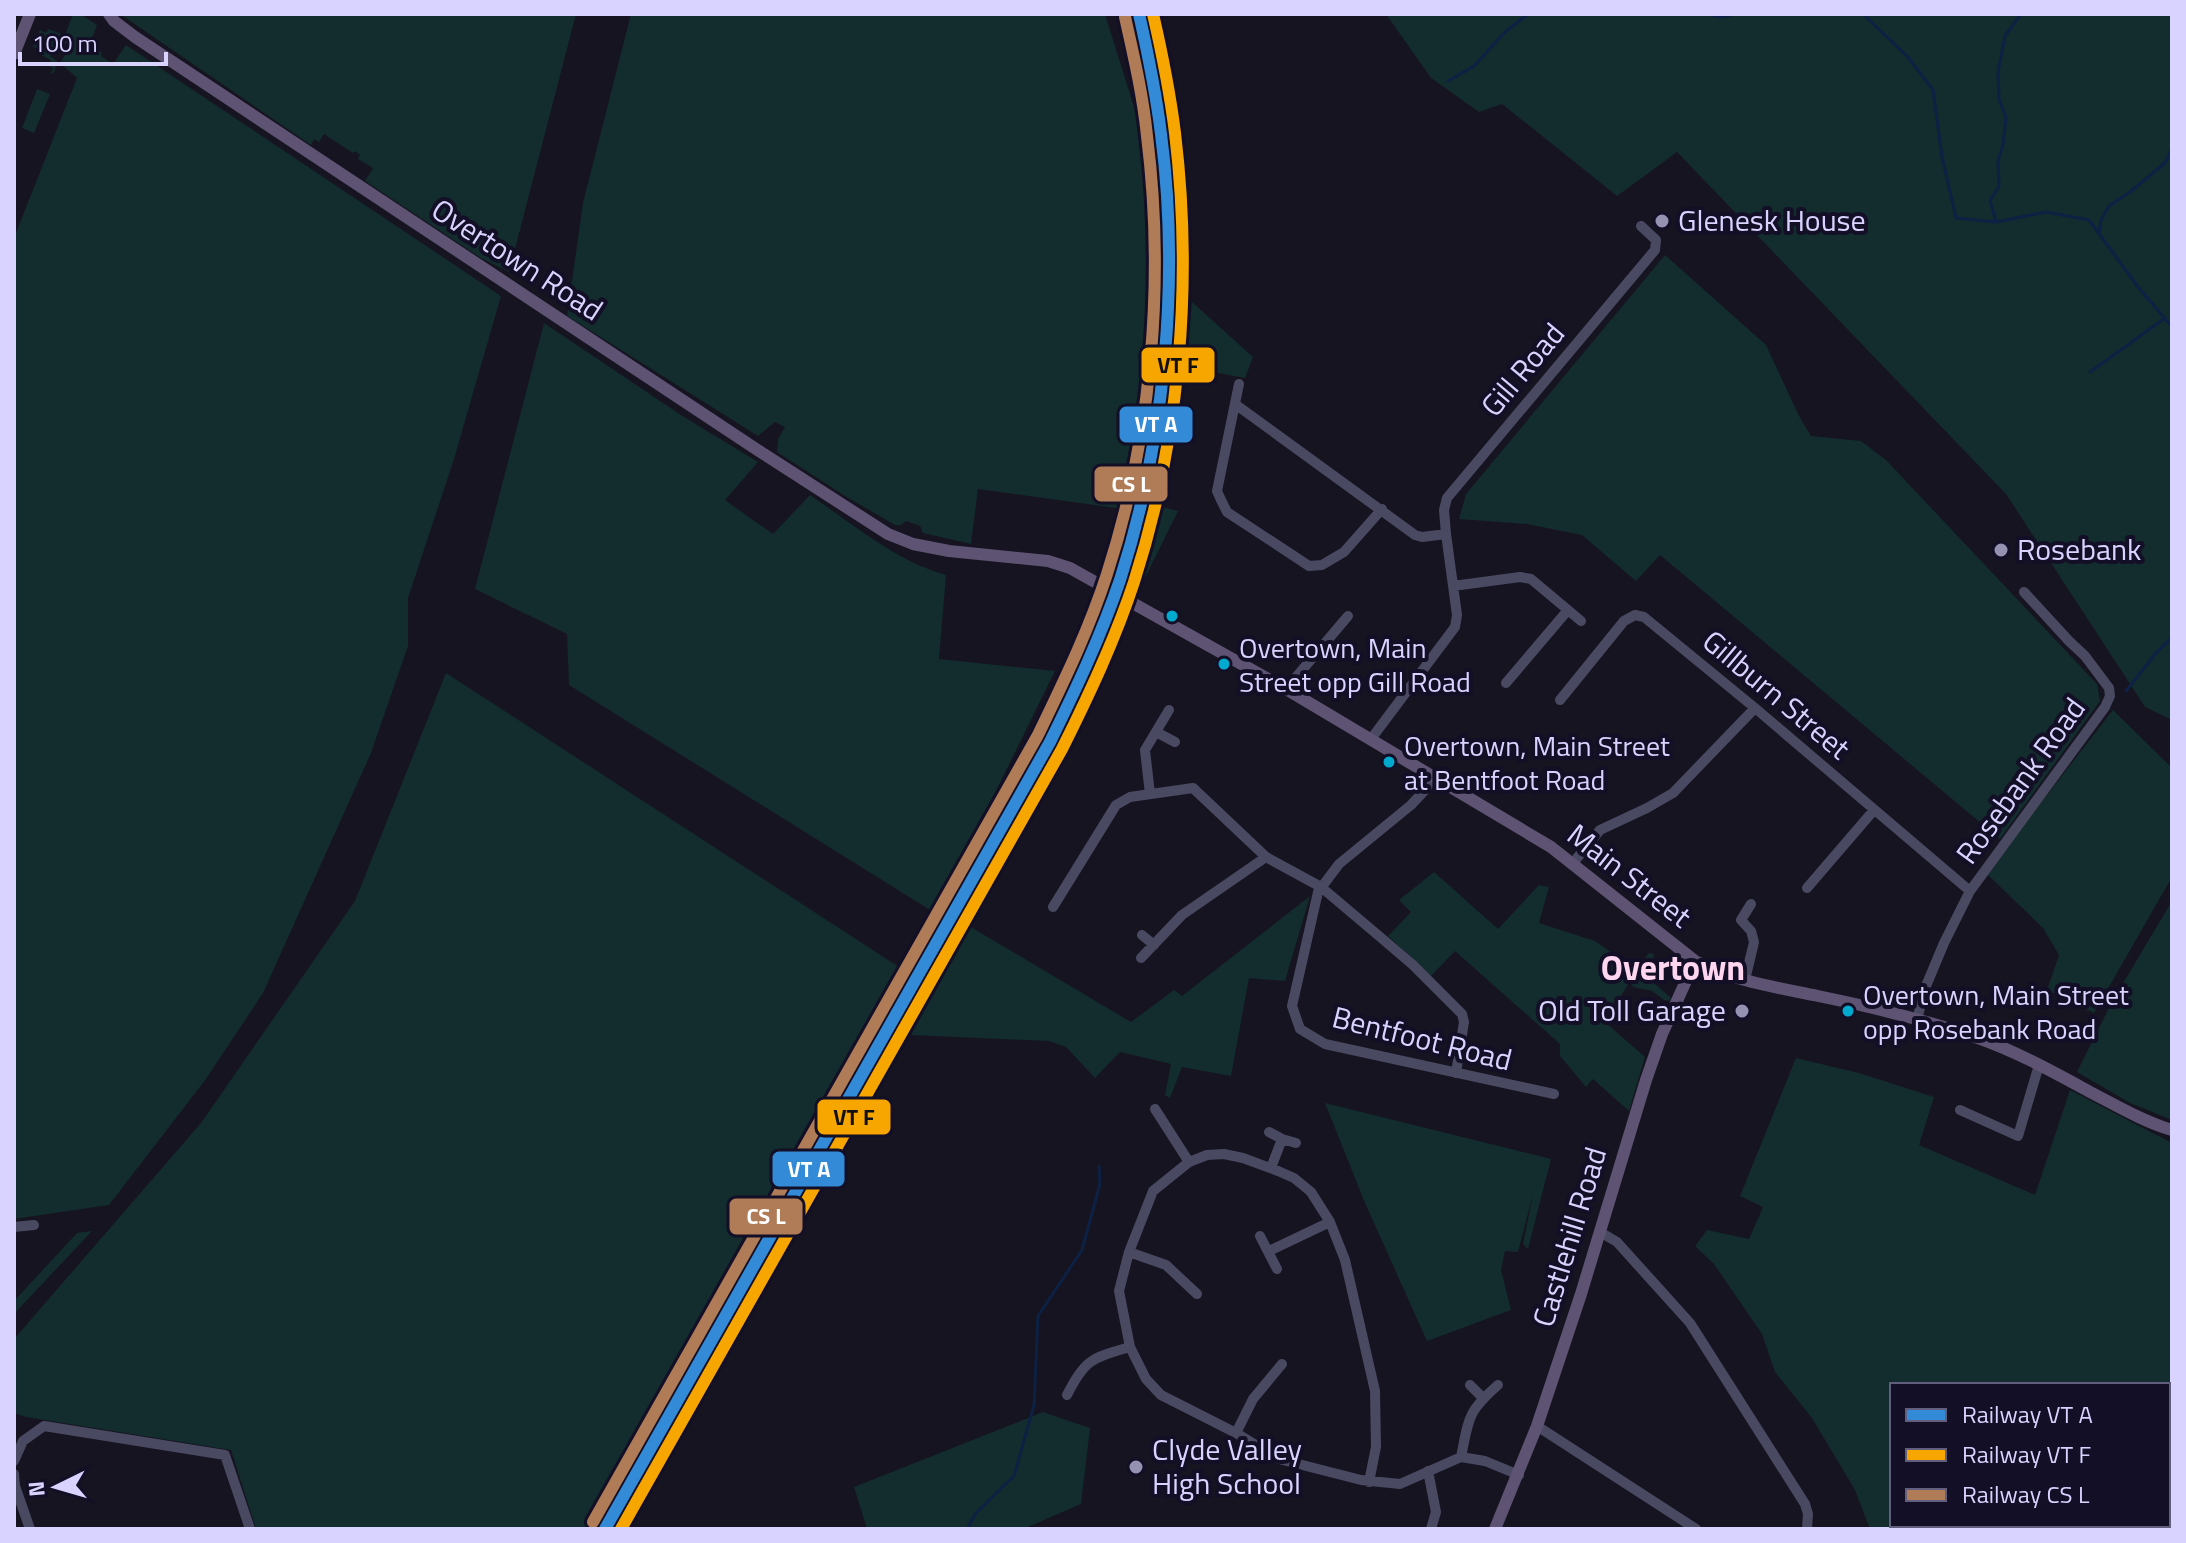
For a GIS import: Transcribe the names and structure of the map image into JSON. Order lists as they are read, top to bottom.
{
  "streets": {
    "main road": ["Overtown Road", "Main Street", "Castlehill Road"],
    "street": [
      "Gill Road",
      "Gillburn Street",
      "Rosebank Road",
      "Bentfoot Road"
    ]
  },
  "crossings": [
    ["Overtown Road", "Main Street"],
    ["Gillburn Street", "Rosebank Road"],
    ["Rosebank Road", "Main Street"],
    ["Main Street", "Bentfoot Road"],
    ["Main Street", "Castlehill Road"]
  ],
  "districts": ["Overtown"],
  "places": [
    "Glenesk House",
    "Rosebank",
    "Overtown, Main Street opp Gill Road",
    "Overtown, Main Street at Bentfoot Road",
    "Old Toll Garage",
    "Overtown, Main Street opp Rosebank Road",
    "Clyde Valley High School"
  ],
  "legend": ["Railway VT A", "Railway VT F", "Railway CS L"],
  "scale_bar": "100 m",
  "north": "left"
}
